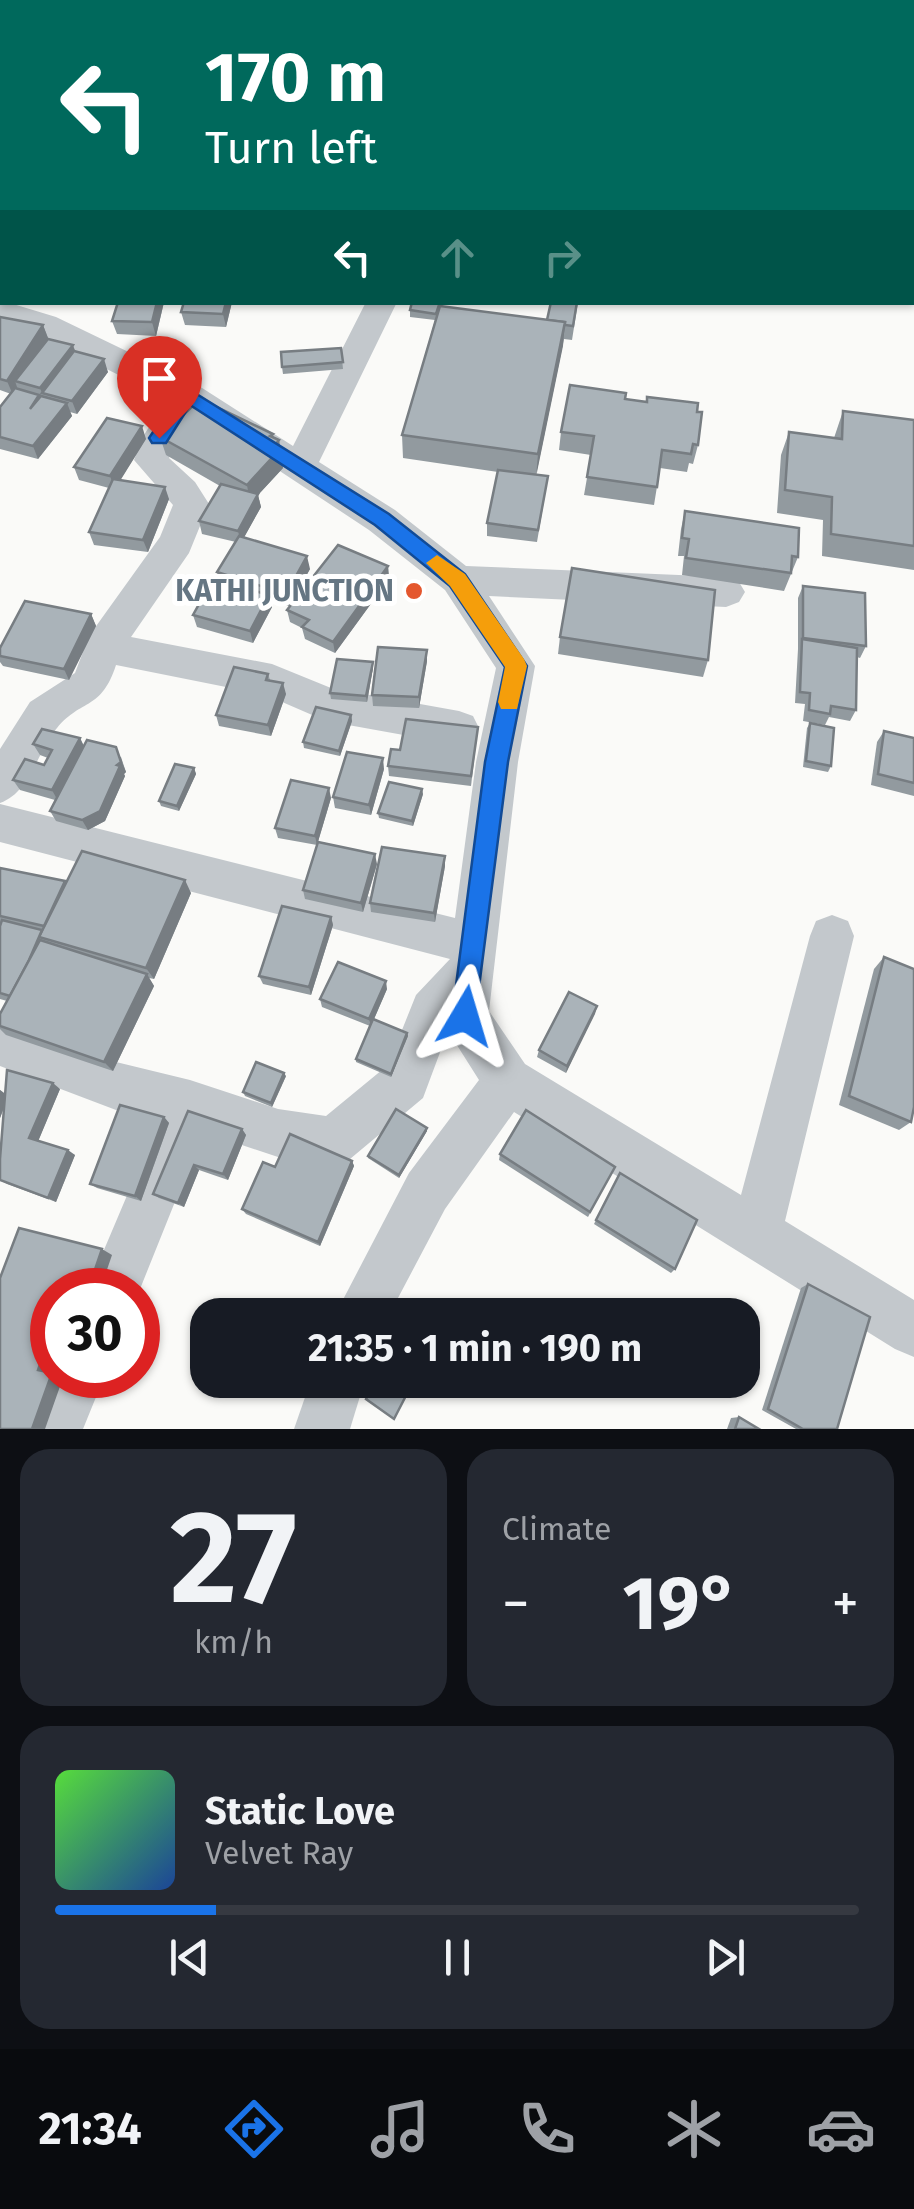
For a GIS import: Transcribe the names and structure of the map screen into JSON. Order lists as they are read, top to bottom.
{
  "places": ["KATHI JUNCTION"],
  "page": {
    "turn": ["170 m", "Turn left"],
    "limit": "30",
    "trip": "21:35 · 1 min · 190 m",
    "tile": [
      ["27", "km/h"],
      "Climate"
    ],
    "heat": ["−", "19°", "+"],
    "song": ["Static Love", "Velvet Ray"],
    "tabs": "21:34"
  }
}
